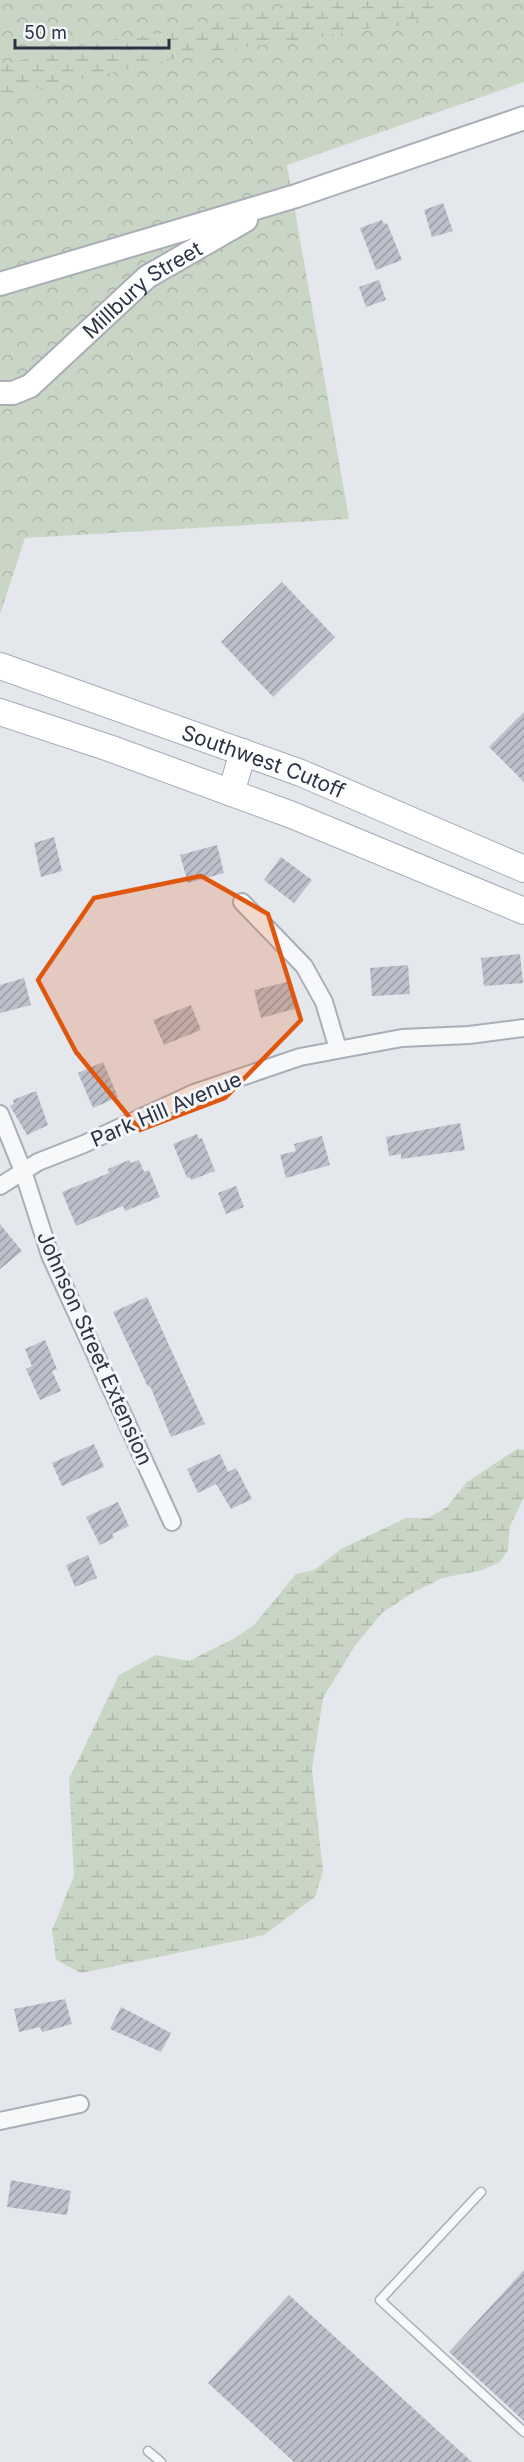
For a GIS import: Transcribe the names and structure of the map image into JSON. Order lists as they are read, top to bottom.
{
  "streets": {
    "main road": ["Millbury Street", "Southwest Cutoff"],
    "street": ["Park Hill Avenue", "Johnson Street Extension"]
  },
  "crossings": [
    ["Park Hill Avenue", "Johnson Street Extension"]
  ],
  "scale_bar": "50 m"
}
